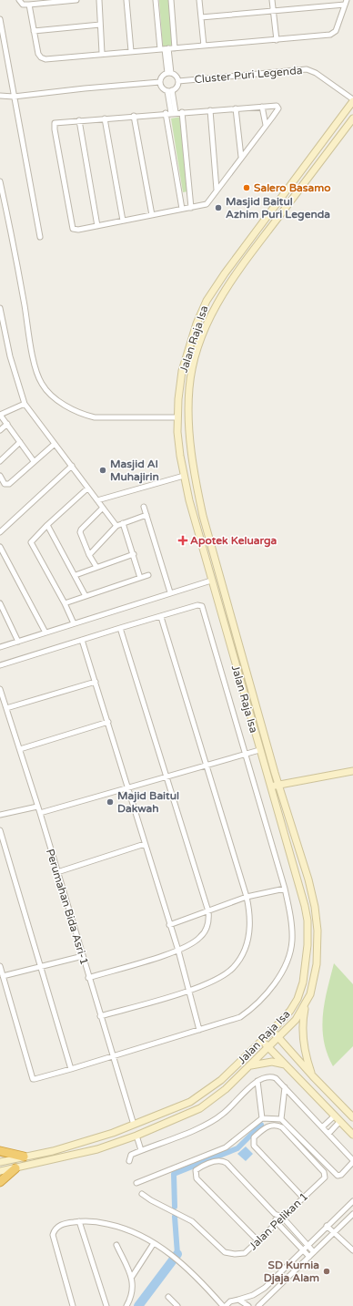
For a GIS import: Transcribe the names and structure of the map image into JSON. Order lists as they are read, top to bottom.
{
  "streets": {
    "main road": ["Jalan Raja Isa"],
    "street": ["Cluster Puri Legenda", "Perumahan Bida Asri-1", "Jalan Pelikan 1"]
  },
  "crossings": [
    ["Cluster Puri Legenda", "Jalan Raja Isa"],
    ["Jalan Raja Isa", "Perumahan Bida Asri-1"]
  ],
  "places": {
    "other": [
      "Salero Basamo",
      "Masjid Baitul Azhim Puri Legenda",
      "Masjid Al Muhajirin",
      "Majid Baitul Dakwah",
      "SD Kurnia Djaja Alam"
    ],
    "health": ["Apotek Keluarga"]
  }
}
